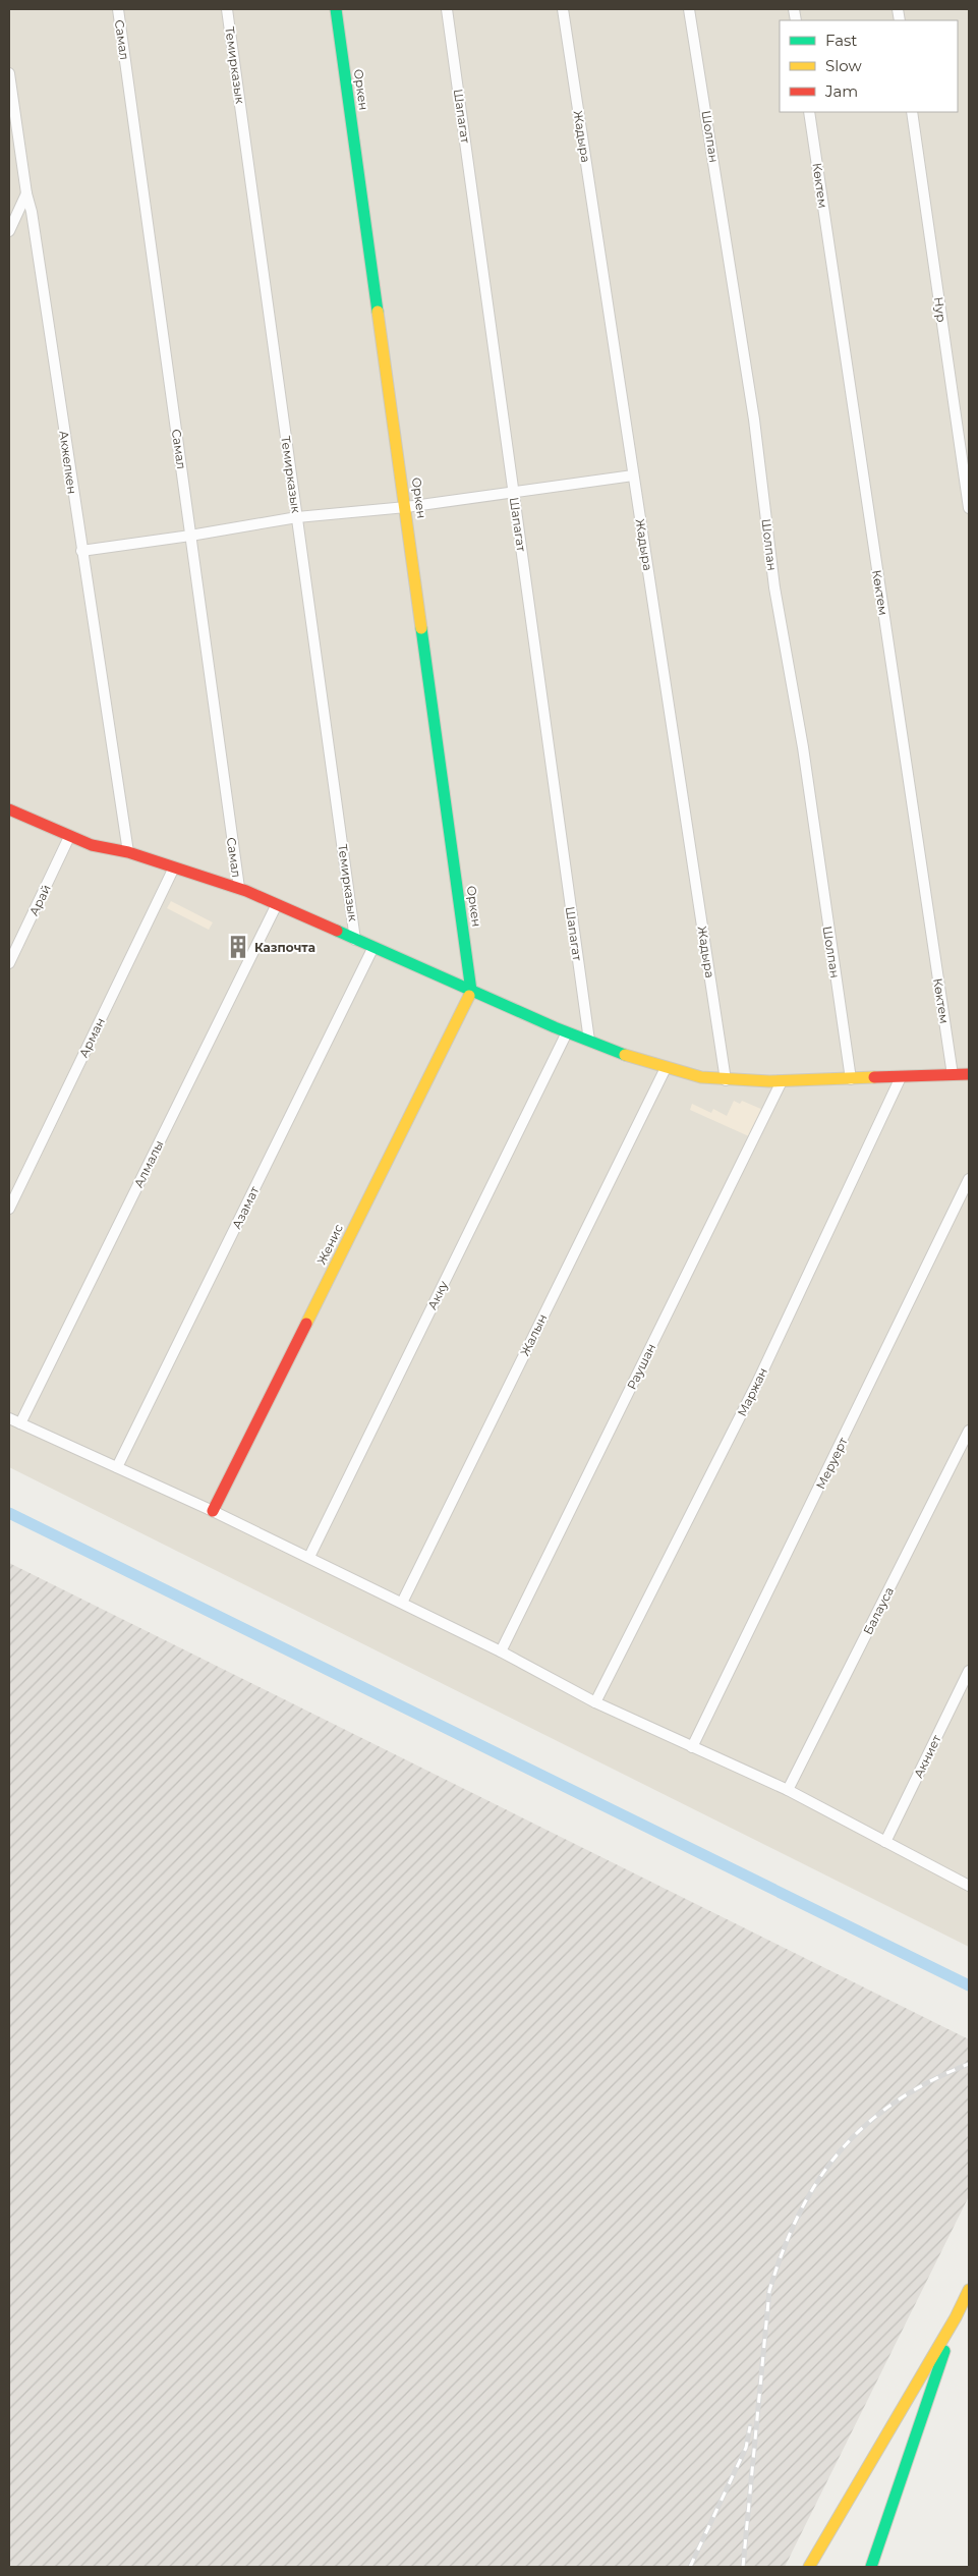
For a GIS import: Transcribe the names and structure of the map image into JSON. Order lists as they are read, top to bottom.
{
  "streets": {
    "street": [
      "Самал",
      "Темирказык",
      "Оркен",
      "Шапагат",
      "Жадыра",
      "Шолпан",
      "Көктем",
      "Нур",
      "Акжелкен",
      "Арай",
      "Арман",
      "Алмалы",
      "Азамат",
      "Женис",
      "Акку",
      "Жалын",
      "Раушан",
      "Маржан",
      "Меруерт",
      "Балауса",
      "Акниет"
    ]
  },
  "crossings": [
    ["Оркен", "Женис"]
  ],
  "places": {
    "building": ["Казпочта"]
  },
  "legend": ["Fast", "Slow", "Jam"]
}
